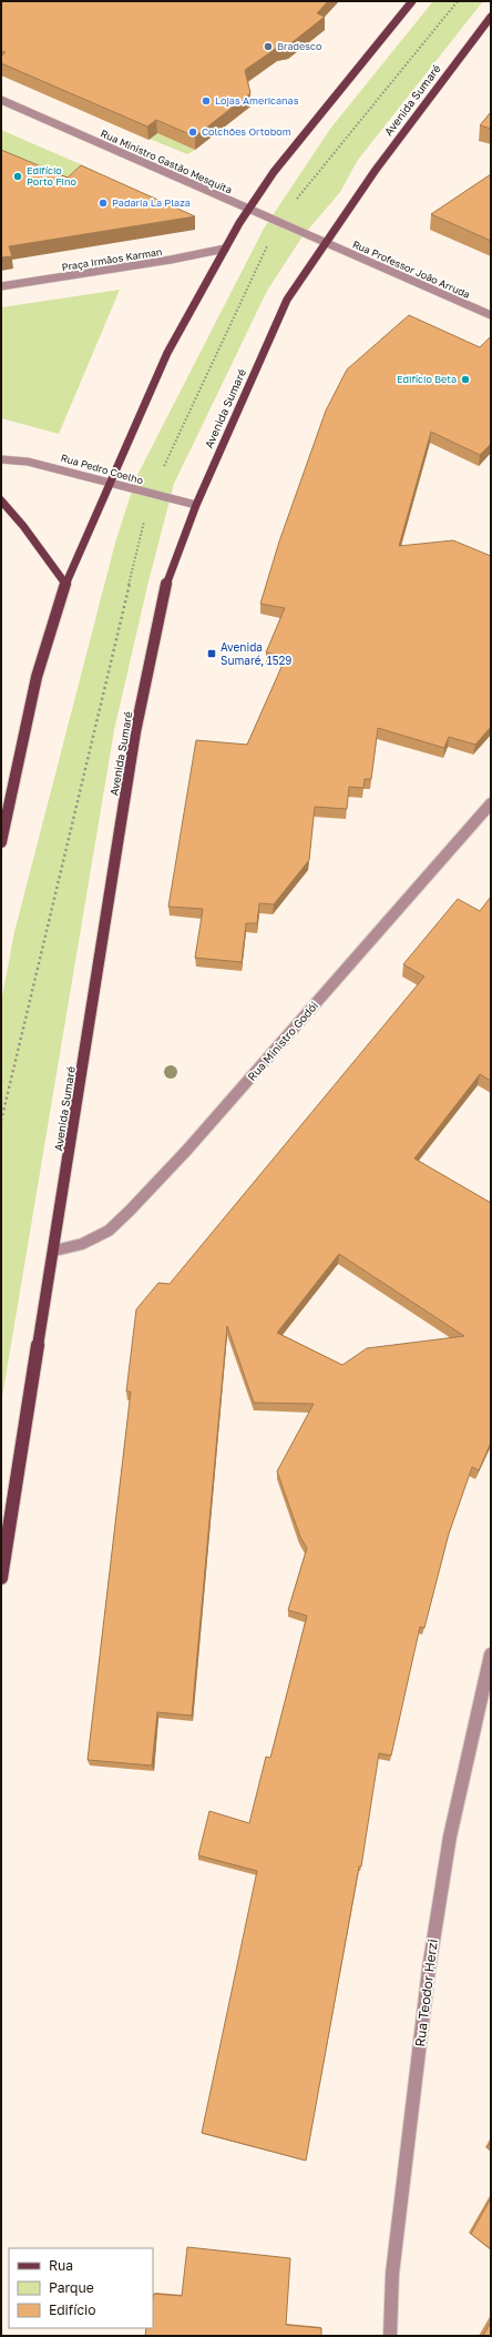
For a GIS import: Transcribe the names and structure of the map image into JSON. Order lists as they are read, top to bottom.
{
  "streets": {
    "main road": ["Avenida Sumaré"],
    "street": [
      "Rua Ministro Gastão Mesquita",
      "Praça Irmãos Karman",
      "Rua Professor João Arruda",
      "Rua Pedro Coelho",
      "Rua Ministro Godói",
      "Rua Teodor Herzi"
    ]
  },
  "crossings": [
    ["Avenida Sumaré", "Rua Ministro Gastão Mesquita"],
    ["Avenida Sumaré", "Rua Professor João Arruda"],
    ["Avenida Sumaré", "Rua Pedro Coelho"],
    ["Avenida Sumaré", "Rua Ministro Godói"],
    ["Rua Ministro Gastão Mesquita", "Rua Professor João Arruda"]
  ],
  "places": {
    "other": [
      "Bradesco",
      "Lojas Americanas",
      "Colchões Ortobom",
      "Edifício Porto Fino",
      "Padaria La Plaza",
      "Edifício Beta"
    ],
    "transit": ["Avenida Sumaré, 1529"]
  },
  "legend": ["Rua", "Parque", "Edifício"]
}
